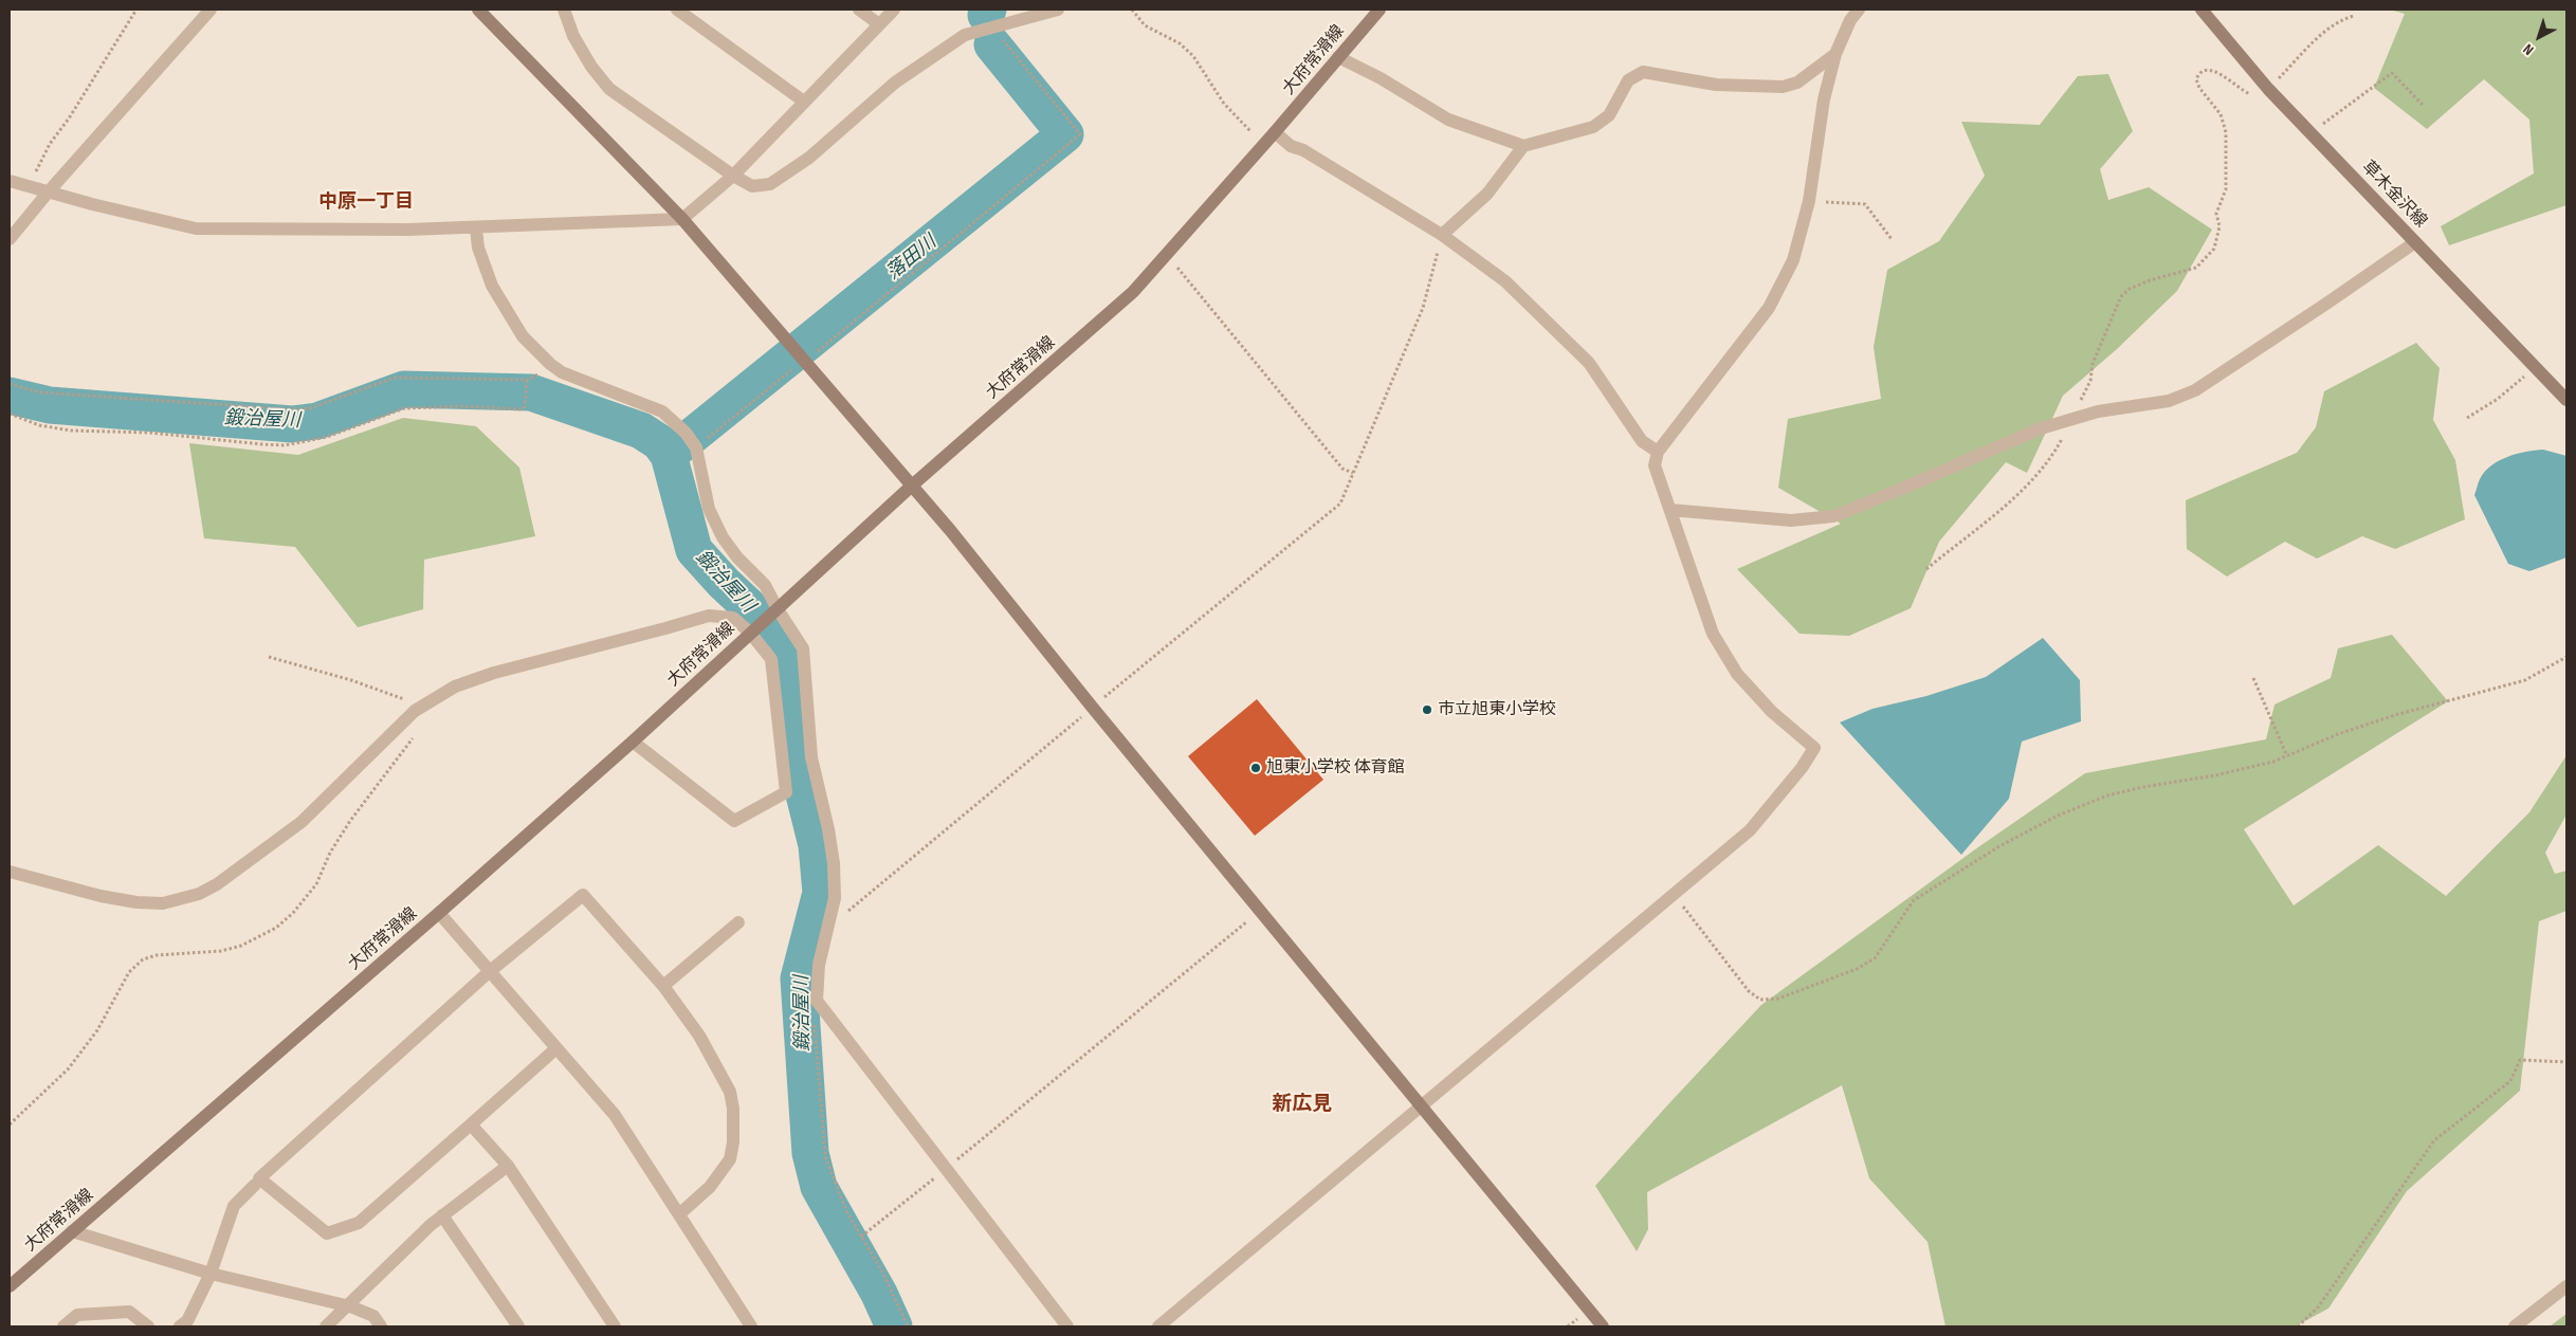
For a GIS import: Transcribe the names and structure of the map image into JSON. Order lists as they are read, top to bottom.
{
  "streets": {
    "main road": ["大府常滑線", "草木金沢線"]
  },
  "districts": ["中原一丁目", "新広見"],
  "water": ["落田川", "鍛治屋川"],
  "places": ["市立旭東小学校", "旭東小学校 体育館"],
  "north": "bottom left"
}
